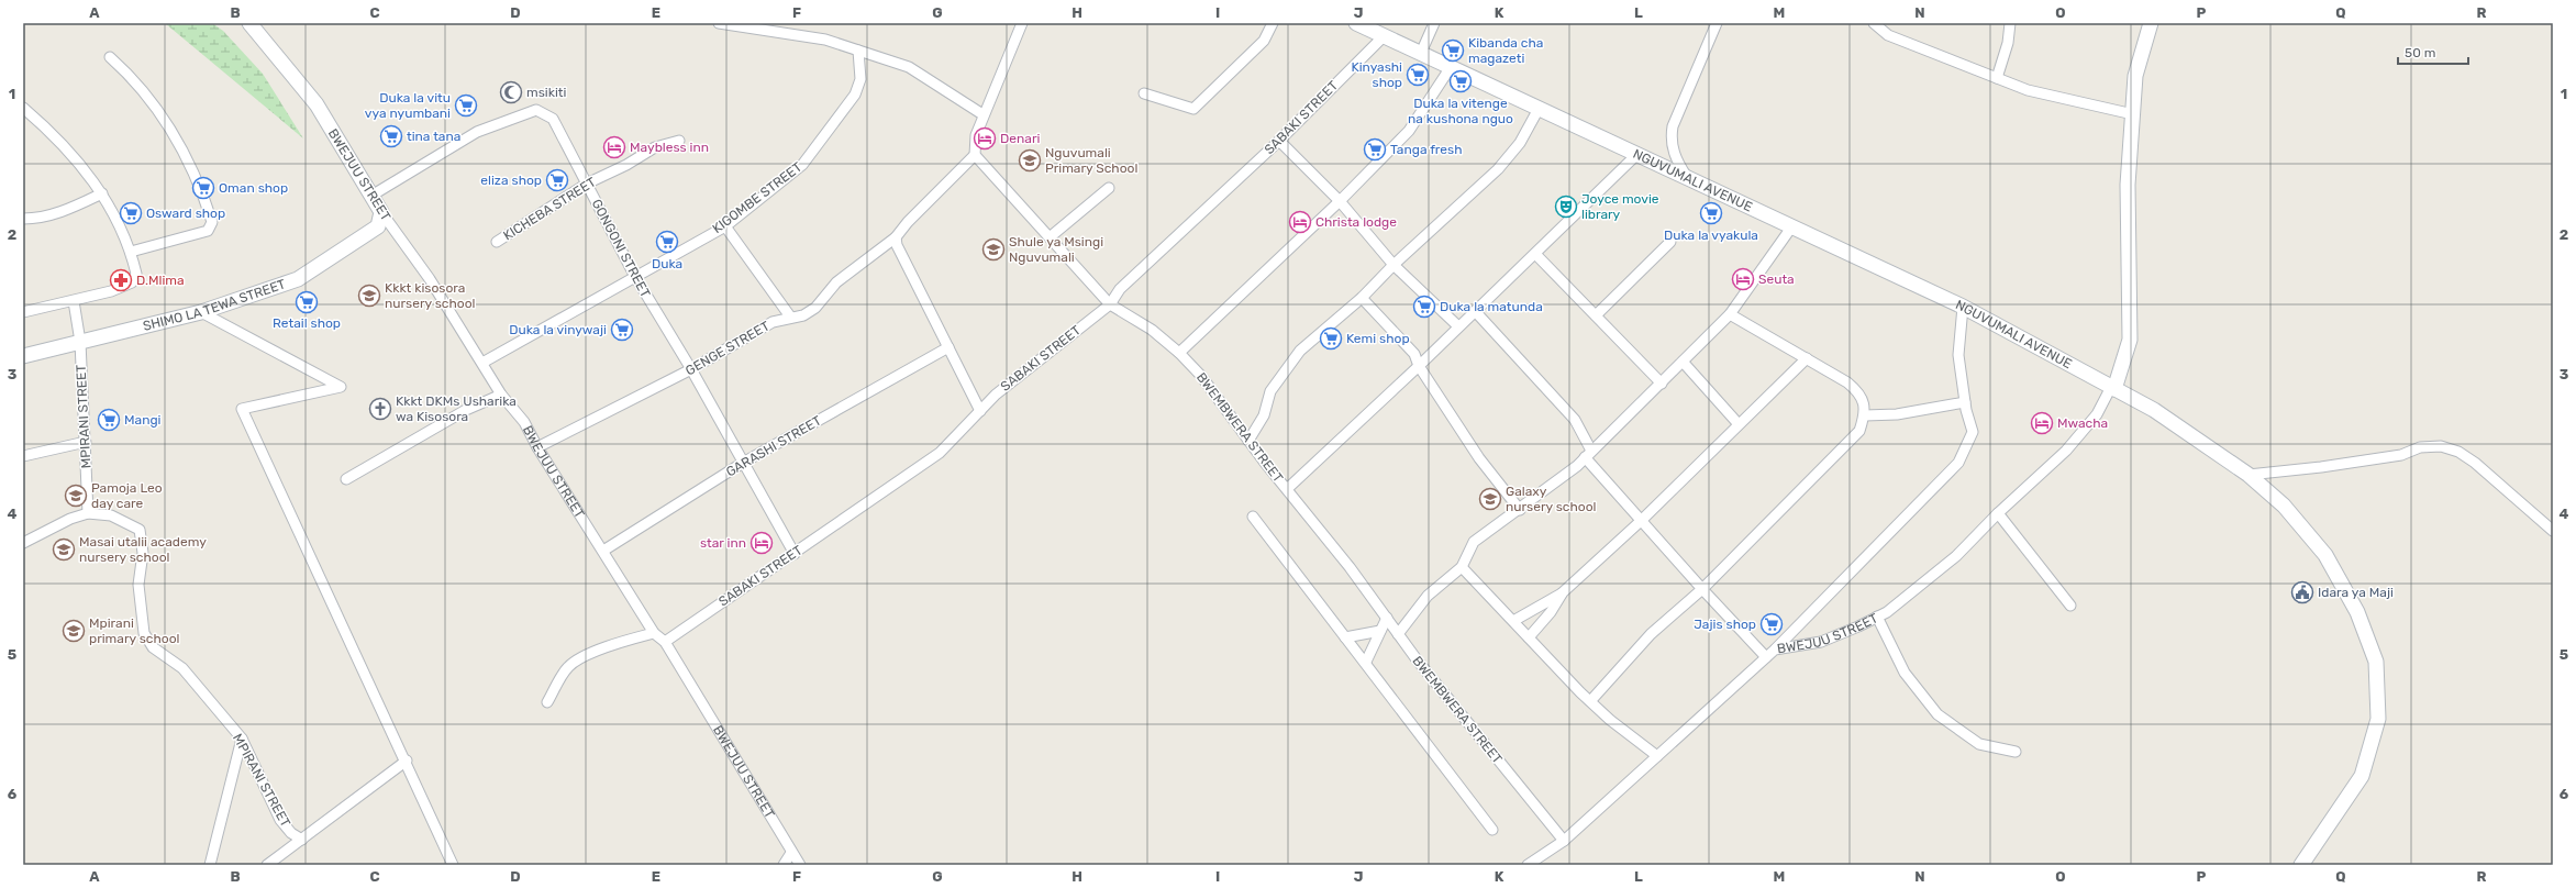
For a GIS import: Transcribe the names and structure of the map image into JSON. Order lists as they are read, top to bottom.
{
  "streets": {
    "street": [
      "SABAKI STREET",
      "BWEJUU STREET",
      "NGUVUMALI AVENUE",
      "KIGOMBE STREET",
      "KICHEBA STREET",
      "GONGONI STREET",
      "SHIMO LA TEWA STREET",
      "GENGE STREET",
      "MPIRANI STREET",
      "BWEMBWERA STREET",
      "GARASHI STREET"
    ]
  },
  "crossings": [
    ["SABAKI STREET", "BWEJUU STREET"],
    ["SABAKI STREET", "NGUVUMALI AVENUE"],
    ["SABAKI STREET", "GONGONI STREET"],
    ["SABAKI STREET", "BWEMBWERA STREET"],
    ["BWEJUU STREET", "NGUVUMALI AVENUE"],
    ["BWEJUU STREET", "KIGOMBE STREET"],
    ["BWEJUU STREET", "GONGONI STREET"],
    ["BWEJUU STREET", "SHIMO LA TEWA STREET"],
    ["BWEJUU STREET", "GENGE STREET"],
    ["BWEJUU STREET", "BWEMBWERA STREET"],
    ["BWEJUU STREET", "GARASHI STREET"],
    ["KIGOMBE STREET", "GONGONI STREET"],
    ["KICHEBA STREET", "GONGONI STREET"],
    ["GONGONI STREET", "GENGE STREET"],
    ["GONGONI STREET", "GARASHI STREET"],
    ["SHIMO LA TEWA STREET", "MPIRANI STREET"],
    ["GENGE STREET", "BWEMBWERA STREET"]
  ],
  "places": {
    "supermarket": [
      "Kibanda cha magazeti",
      "Kinyashi shop",
      "Duka la vitenge na kushona nguo",
      "Duka la vitu vya nyumbani",
      "tina tana",
      "Tanga fresh",
      "eliza shop",
      "Oman shop",
      "Osward shop",
      "Duka la vyakula",
      "Duka",
      "Retail shop",
      "Duka la matunda",
      "Duka la vinywaji",
      "Kemi shop",
      "Mangi",
      "Jajis shop"
    ],
    "mosque": ["msikiti"],
    "hotel": [
      "Denari",
      "Maybless inn",
      "Christa lodge",
      "Seuta",
      "Mwacha",
      "star inn"
    ],
    "school or university": [
      "Nguvumali Primary School",
      "Shule ya Msingi Nguvumali",
      "Kkkt kisosora nursery school",
      "Pamoja Leo day care",
      "Galaxy nursery school",
      "Masai utalii academy nursery school",
      "Mpirani primary school"
    ],
    "theatre": ["Joyce movie library"],
    "pharmacy": ["D.Mlima"],
    "church": ["Kkkt DKMs Usharika wa Kisosora"],
    "public building": ["Idara ya Maji"]
  },
  "scale_bar": "50 m",
  "grid": {
    "columns": [
      "A",
      "B",
      "C",
      "D",
      "E",
      "F",
      "G",
      "H",
      "I",
      "J",
      "K",
      "L",
      "M",
      "N",
      "O",
      "P",
      "Q",
      "R"
    ],
    "rows": [
      "1",
      "2",
      "3",
      "4",
      "5",
      "6"
    ]
  }
}
